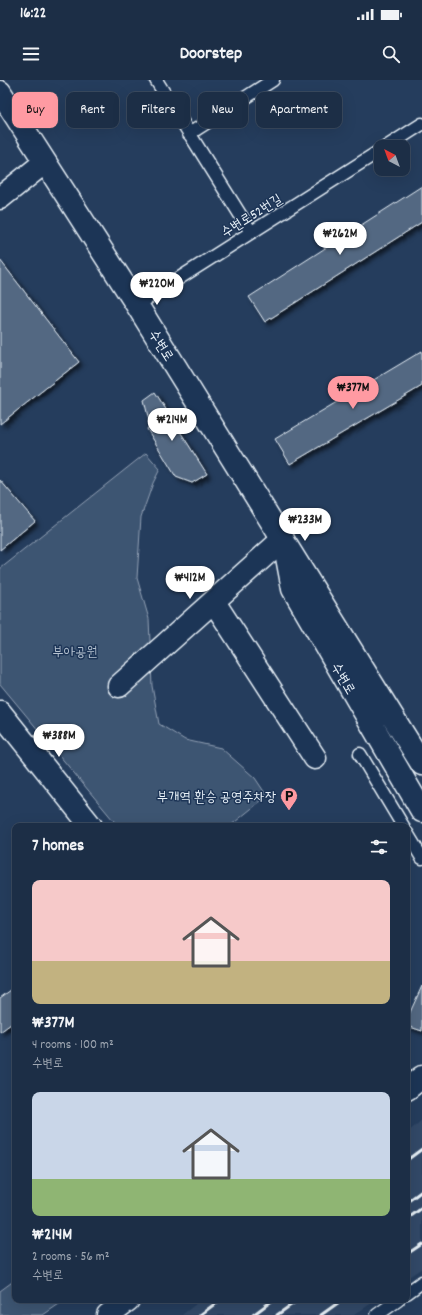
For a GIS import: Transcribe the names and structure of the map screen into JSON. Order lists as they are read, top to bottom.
{
  "streets": {
    "street": ["수변로"],
    "lane": ["수변로52번길"]
  },
  "crossings": [
    ["수변로52번길", "수변로"]
  ],
  "parks": ["부아공원"],
  "places": {
    "parking": ["부개역 환승 공영주차장"]
  },
  "north": "top left",
  "page": {
    "status": "16:22",
    "header": "Doorstep",
    "chip": [
      "Buy",
      "Rent",
      "Filters",
      "New",
      "Apartment"
    ],
    "price": [
      "₩262M",
      "₩220M",
      "₩377M",
      "₩214M",
      "₩233M",
      "₩412M",
      "₩388M"
    ],
    "heading": "7 homes",
    "list": [
      {
        "name": "₩377M",
        "note": "4 rooms · 100 m² · 수변로"
      },
      {
        "name": "₩214M",
        "note": "2 rooms · 56 m² · 수변로"
      }
    ]
  }
}
